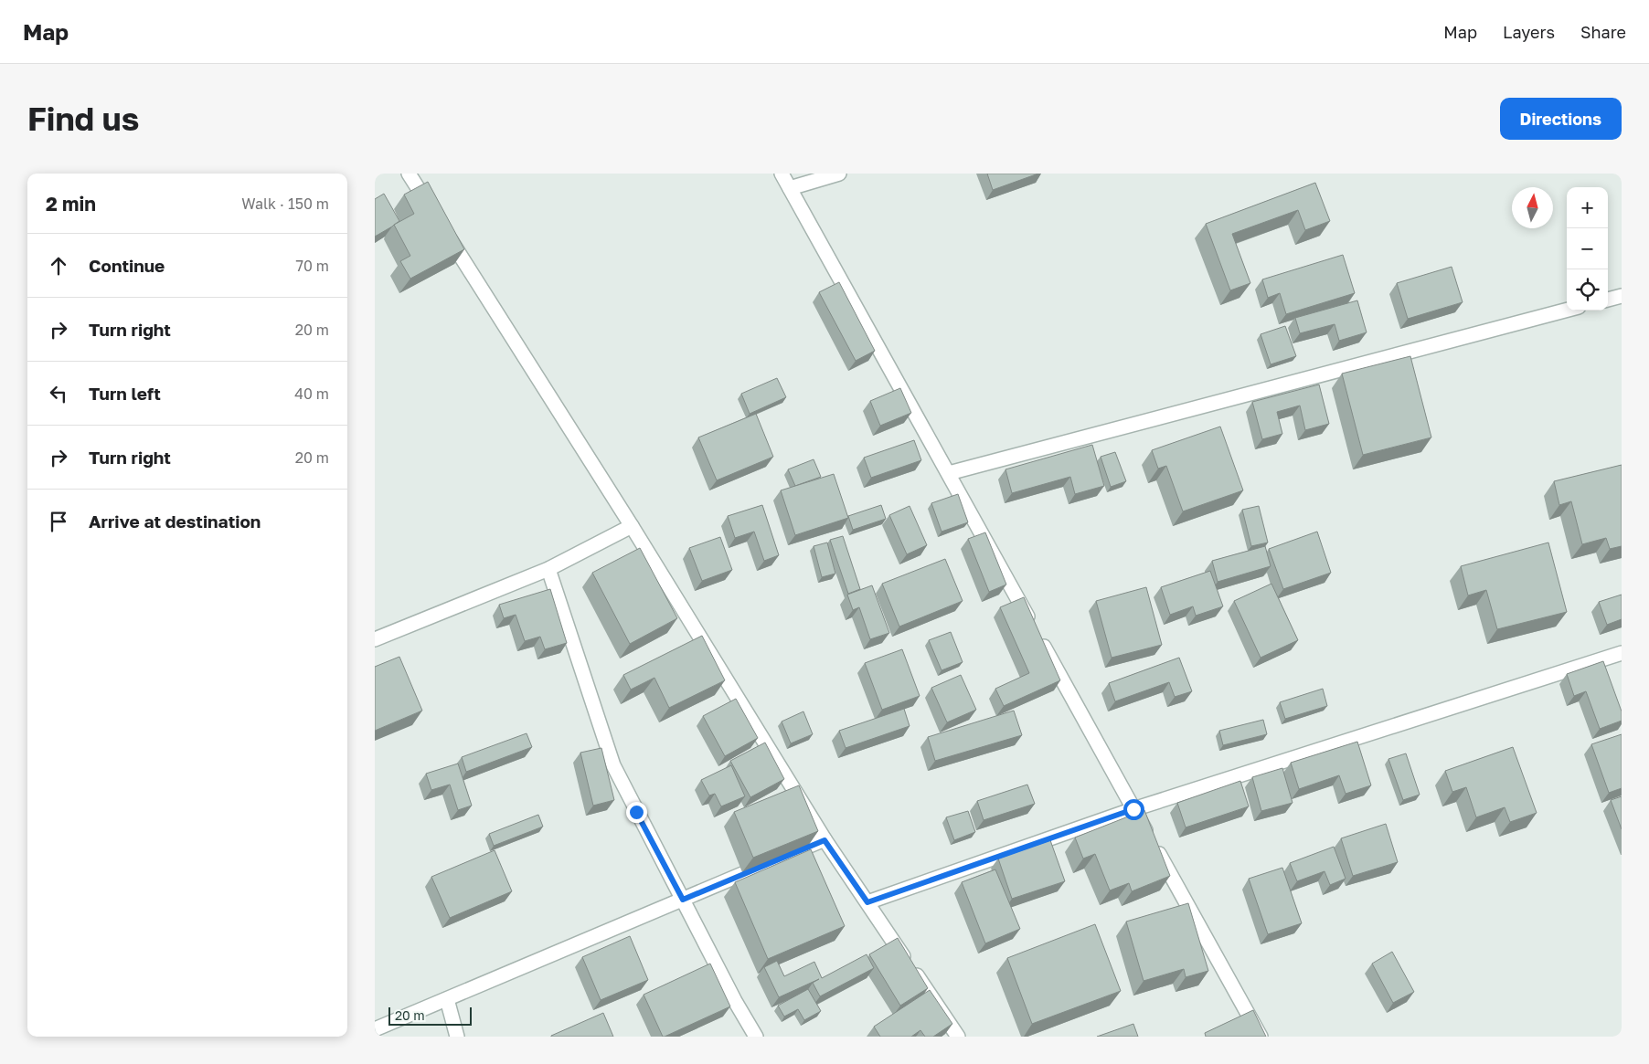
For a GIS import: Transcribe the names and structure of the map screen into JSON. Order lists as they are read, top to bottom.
{
  "scale_bar": "20 m",
  "north": "top",
  "page": {
    "header": "Map",
    "nav": ["Map", "Layers", "Share"],
    "buttons": "Directions",
    "title": "Find us",
    "heading": ["2 min", "Walk · 150 m"],
    "map_buttons": ["+", "−"],
    "list": [
      ["Continue", "70 m"],
      ["Turn right", "20 m"],
      ["Turn left", "40 m"],
      ["Turn right", "20 m"],
      "Arrive at destination"
    ],
    "scale": "20 m"
  }
}
